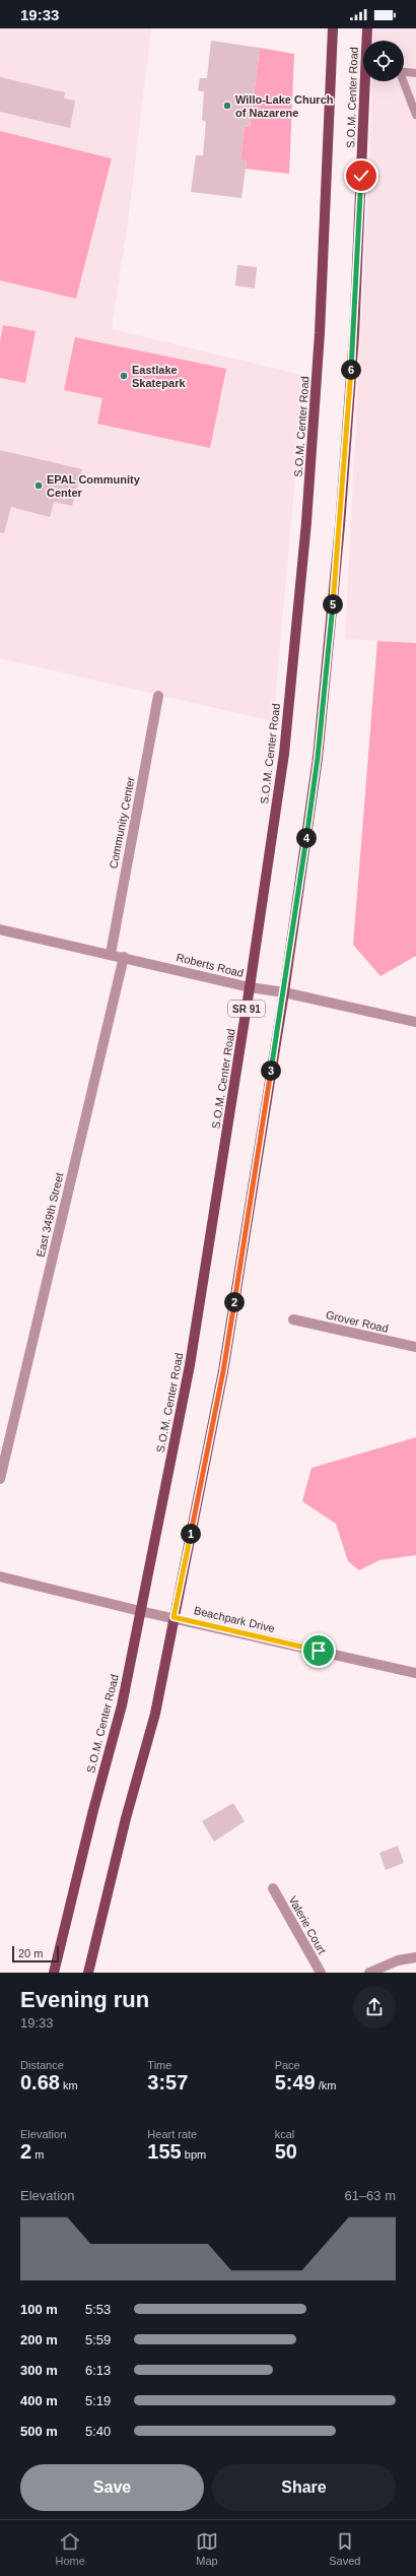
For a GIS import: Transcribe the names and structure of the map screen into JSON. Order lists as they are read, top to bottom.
{
  "streets": {
    "main road": ["S.O.M. Center Road", "SR 91"],
    "street": [
      "Community Center",
      "Roberts Road",
      "East 349th Street",
      "Grover Road",
      "Beachpark Drive",
      "Valerie Court"
    ]
  },
  "crossings": [
    ["S.O.M. Center Road", "Roberts Road"],
    ["S.O.M. Center Road", "Beachpark Drive"],
    ["Community Center", "Roberts Road"],
    ["Roberts Road", "East 349th Street"]
  ],
  "places": ["Willo-Lake Church of Nazarene", "Eastlake Skatepark", "EPAL Community Center"],
  "scale_bar": "20 m",
  "page": {
    "status": "19:33",
    "pins": [
      "6",
      "5",
      "4",
      "3",
      "2",
      "1"
    ],
    "scale": "20 m",
    "heading": ["Evening run", "19:33"],
    "stats": [
      ["Distance", "0.68 km"],
      ["Time", "3:57"],
      ["Pace", "5:49 /km"],
      ["Elevation", "2 m"],
      ["Heart rate", "155 bpm"],
      ["kcal", "50"]
    ],
    "chart": ["Elevation", "61–63 m"],
    "list": [
      {
        "name": "100 m",
        "note": "5:53"
      },
      {
        "name": "200 m",
        "note": "5:59"
      },
      {
        "name": "300 m",
        "note": "6:13"
      },
      {
        "name": "400 m",
        "note": "5:19"
      },
      {
        "name": "500 m",
        "note": "5:40"
      }
    ],
    "buttons": ["Save", "Share"],
    "tabs": ["Home", "Map", "Saved"]
  }
}
